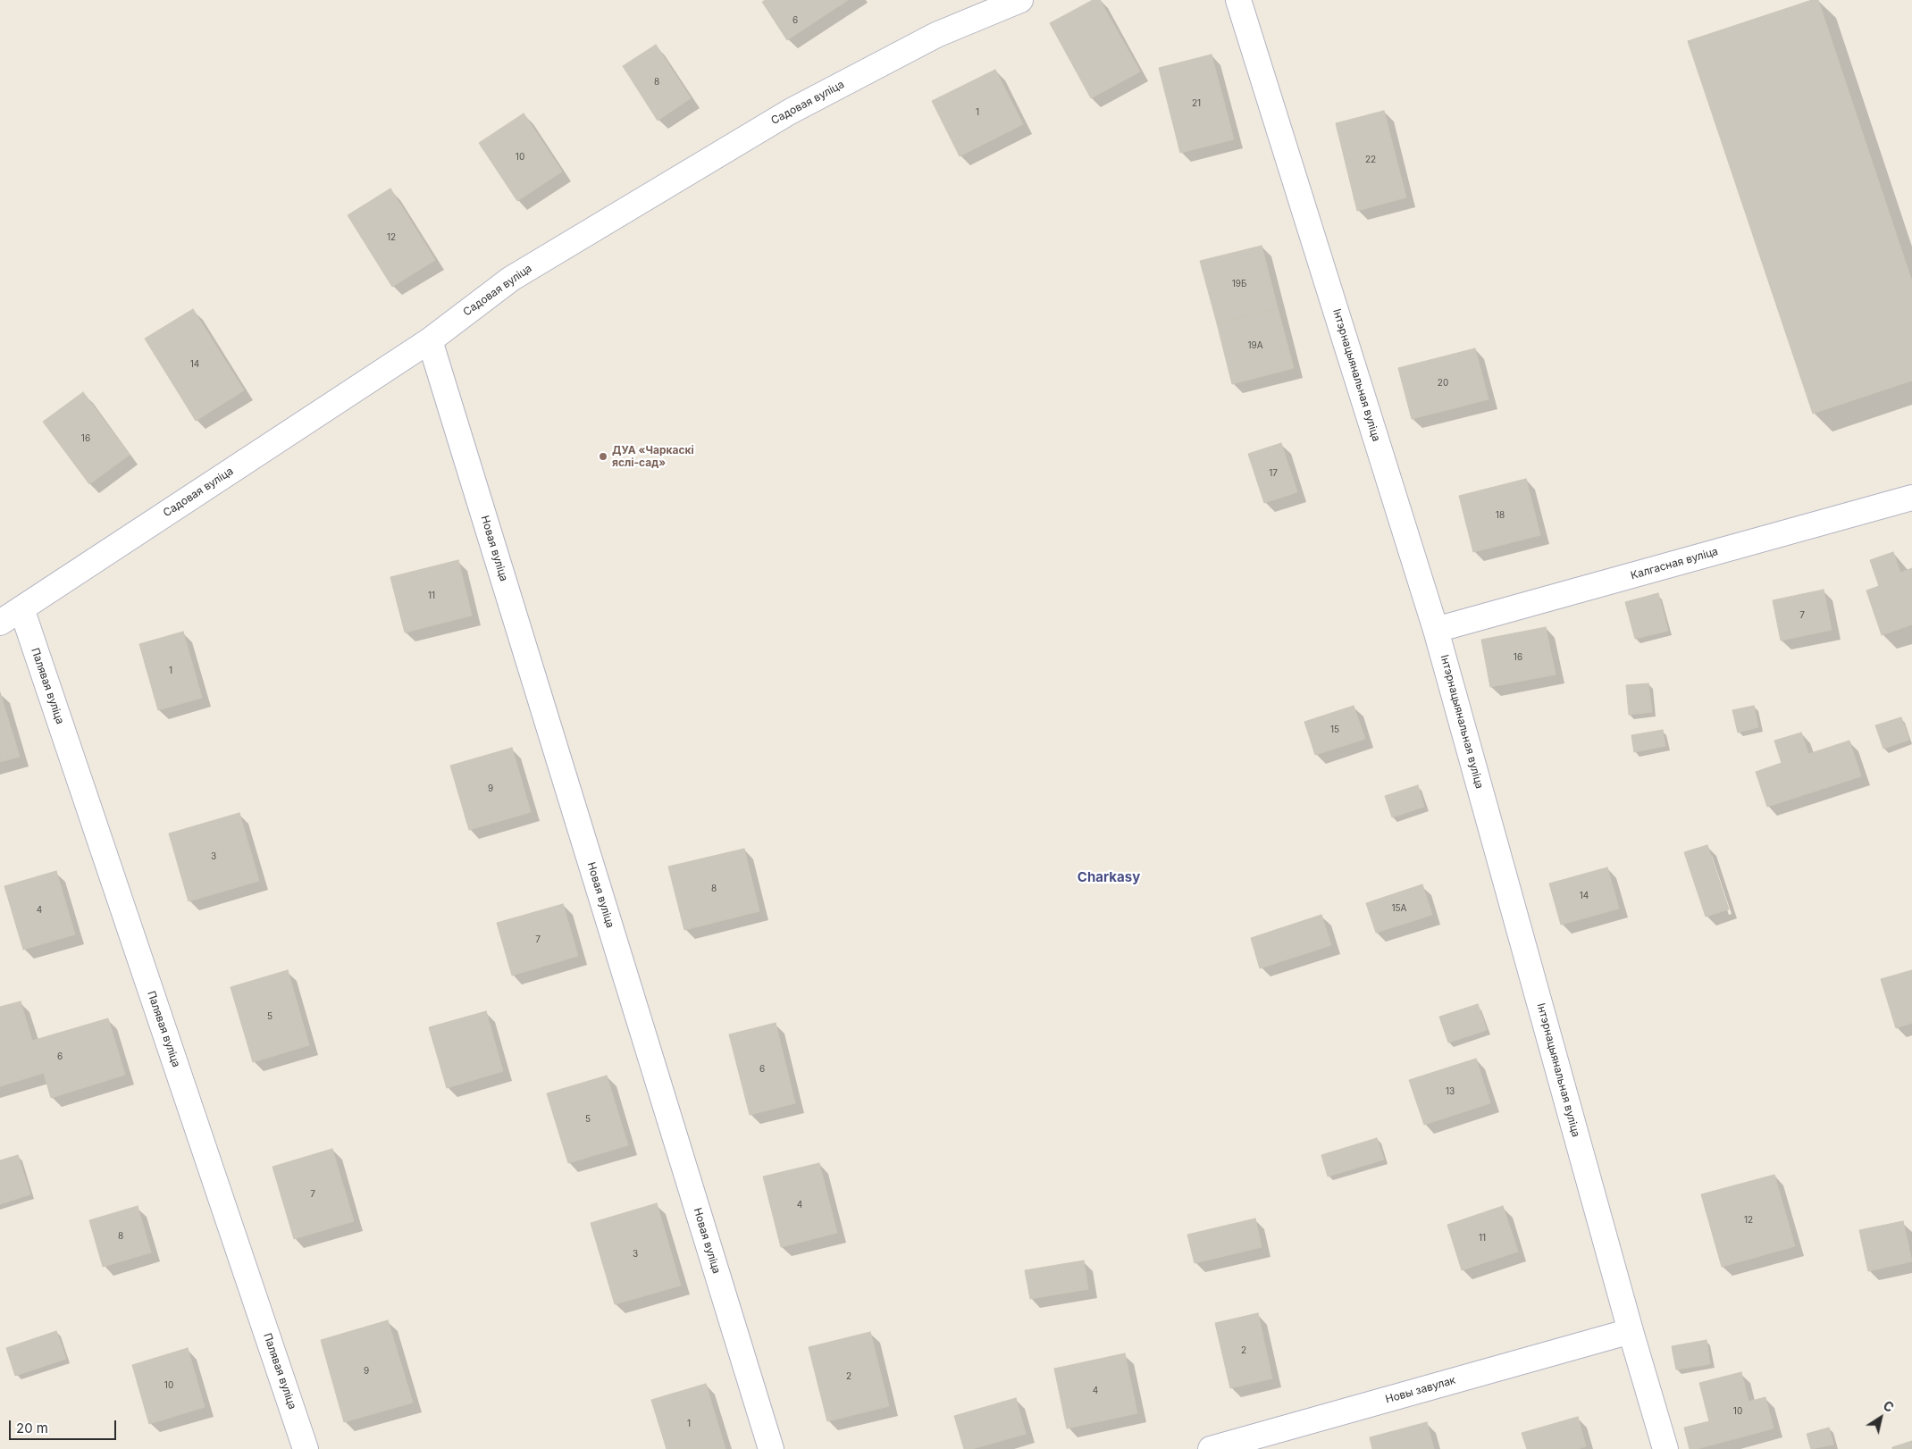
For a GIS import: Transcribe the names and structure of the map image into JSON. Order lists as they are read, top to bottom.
{
  "streets": {
    "street": [
      "Садовая вуліца",
      "Інтэрнацыянальная вуліца",
      "Новая вуліца",
      "Калгасная вуліца",
      "Палявая вуліца",
      "Новы завулак"
    ]
  },
  "crossings": [
    ["Садовая вуліца", "Новая вуліца"],
    ["Садовая вуліца", "Палявая вуліца"],
    ["Інтэрнацыянальная вуліца", "Калгасная вуліца"],
    ["Інтэрнацыянальная вуліца", "Новы завулак"]
  ],
  "districts": ["Charkasy"],
  "places": ["ДУА «Чаркаскі яслі-сад»"],
  "house_numbers": [
    "6",
    "8",
    "21",
    "1",
    "10",
    "22",
    "12",
    "19Б",
    "19А",
    "14",
    "20",
    "16",
    "17",
    "18",
    "11",
    "7",
    "16",
    "1",
    "15",
    "9",
    "3",
    "8",
    "14",
    "15А",
    "4",
    "7",
    "5",
    "6",
    "6",
    "13",
    "5",
    "7",
    "4",
    "12",
    "8",
    "11",
    "3",
    "2",
    "9",
    "2",
    "10",
    "4",
    "10",
    "1"
  ],
  "scale_bar": "20 m",
  "north": "top right"
}
